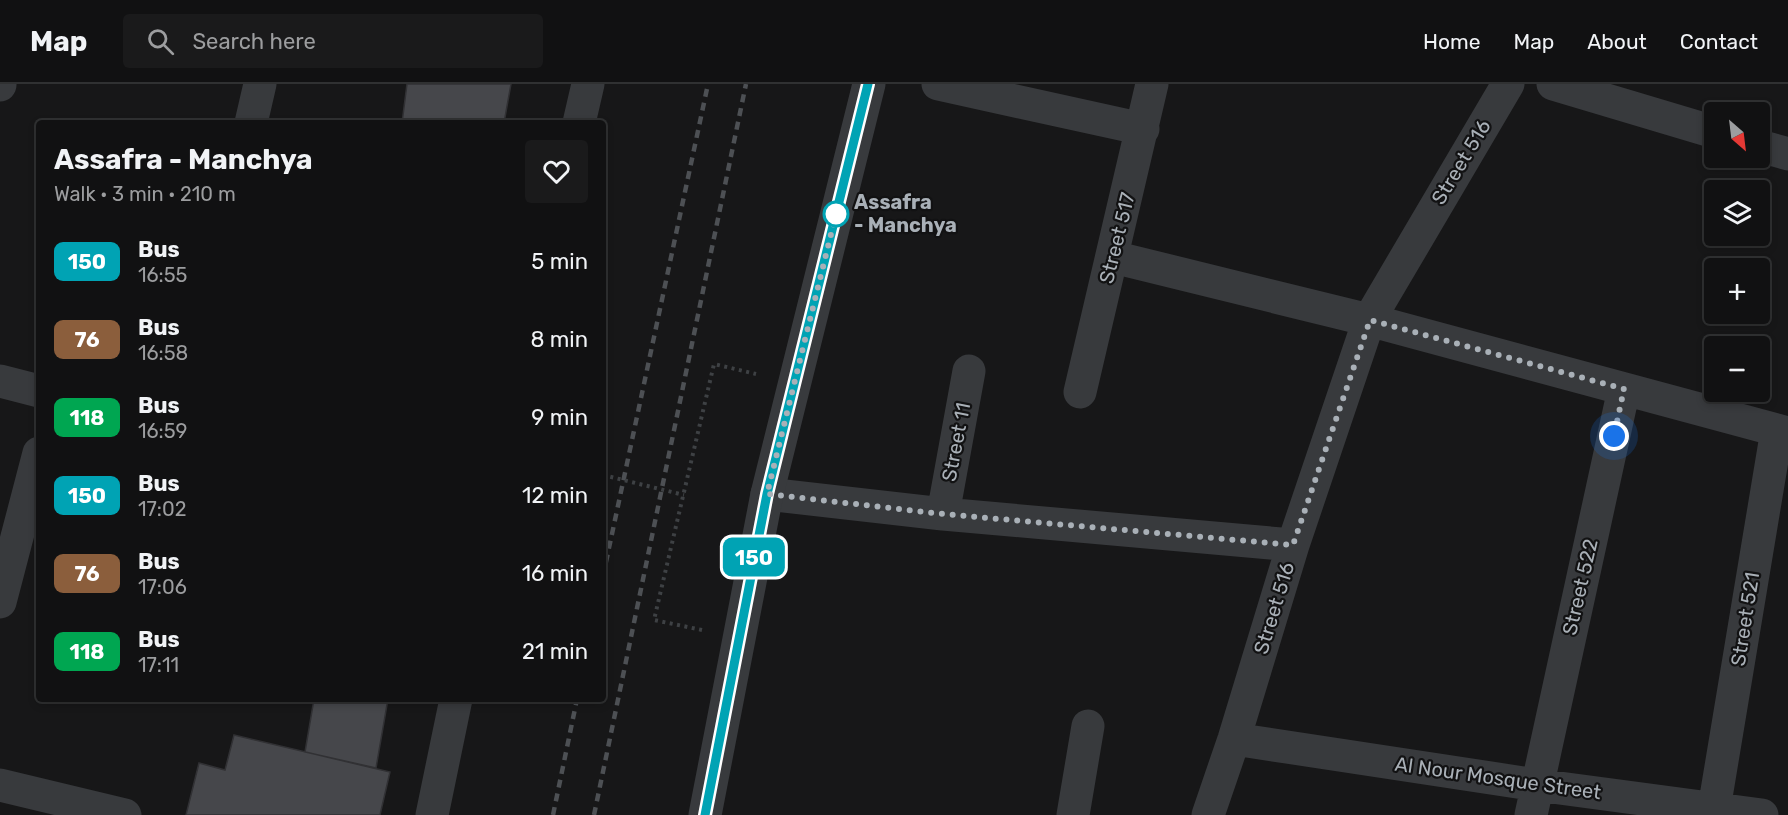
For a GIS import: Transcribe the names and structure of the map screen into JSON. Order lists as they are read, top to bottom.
{
  "streets": {
    "street": [
      "Street 516",
      "Street 517",
      "Street 11",
      "Street 522",
      "Street 521",
      "Al Nour Mosque Street"
    ]
  },
  "crossings": [
    ["Street 516", "Al Nour Mosque Street"],
    ["Street 522", "Al Nour Mosque Street"],
    ["Street 521", "Al Nour Mosque Street"]
  ],
  "places": ["Assafra - Manchya"],
  "lines": ["bus line 150"],
  "north": "bottom right",
  "page": {
    "header": "Map",
    "search": "Search here",
    "nav": [
      "Home",
      "Map",
      "About",
      "Contact"
    ],
    "on_map": "150",
    "map_buttons": ["+", "−"],
    "heading": ["Assafra - Manchya", "Walk · 3 min · 210 m"],
    "list": [
      {
        "mark": "150",
        "name": "Bus",
        "note": "16:55",
        "value": "5 min"
      },
      {
        "mark": "76",
        "name": "Bus",
        "note": "16:58",
        "value": "8 min"
      },
      {
        "mark": "118",
        "name": "Bus",
        "note": "16:59",
        "value": "9 min"
      },
      {
        "mark": "150",
        "name": "Bus",
        "note": "17:02",
        "value": "12 min"
      },
      {
        "mark": "76",
        "name": "Bus",
        "note": "17:06",
        "value": "16 min"
      },
      {
        "mark": "118",
        "name": "Bus",
        "note": "17:11",
        "value": "21 min"
      }
    ]
  }
}
